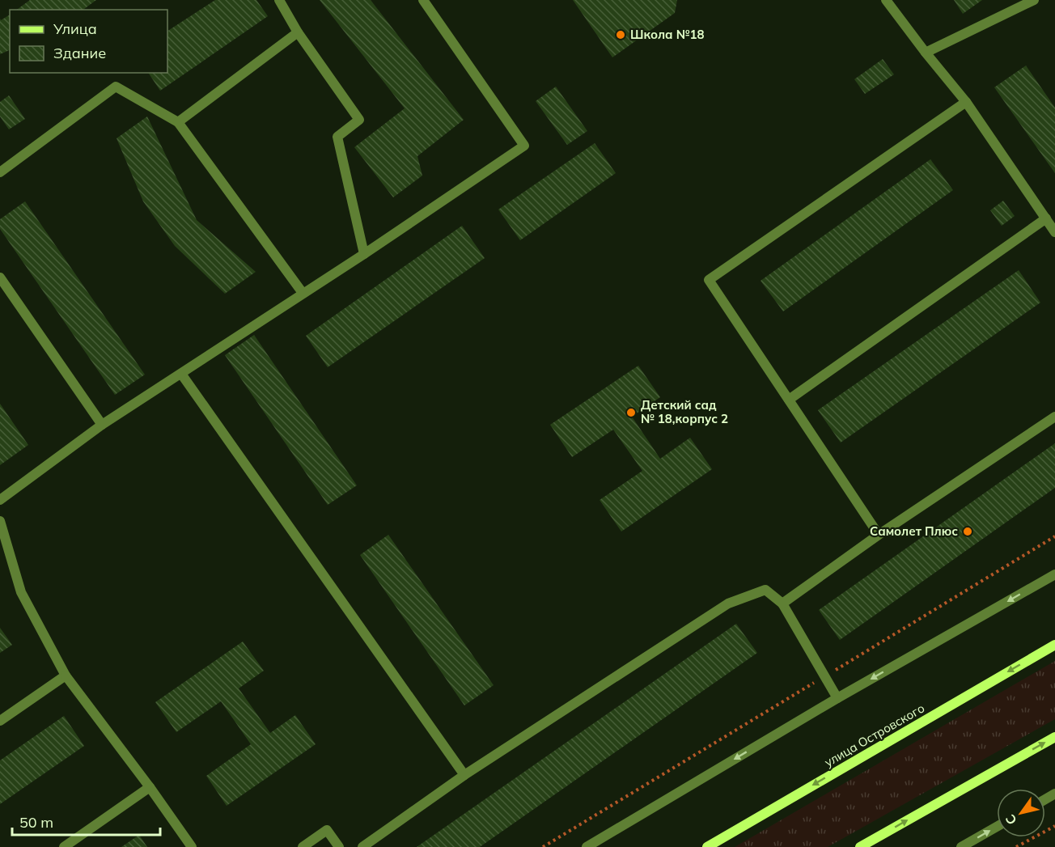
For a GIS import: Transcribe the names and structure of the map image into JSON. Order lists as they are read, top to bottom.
{
  "streets": {
    "main road": ["улица Островского"]
  },
  "places": ["Школа №18", "Детский сад № 18,корпус 2", "Самолет Плюс"],
  "legend": ["Улица", "Здание"],
  "scale_bar": "50 m",
  "north": "bottom left"
}
